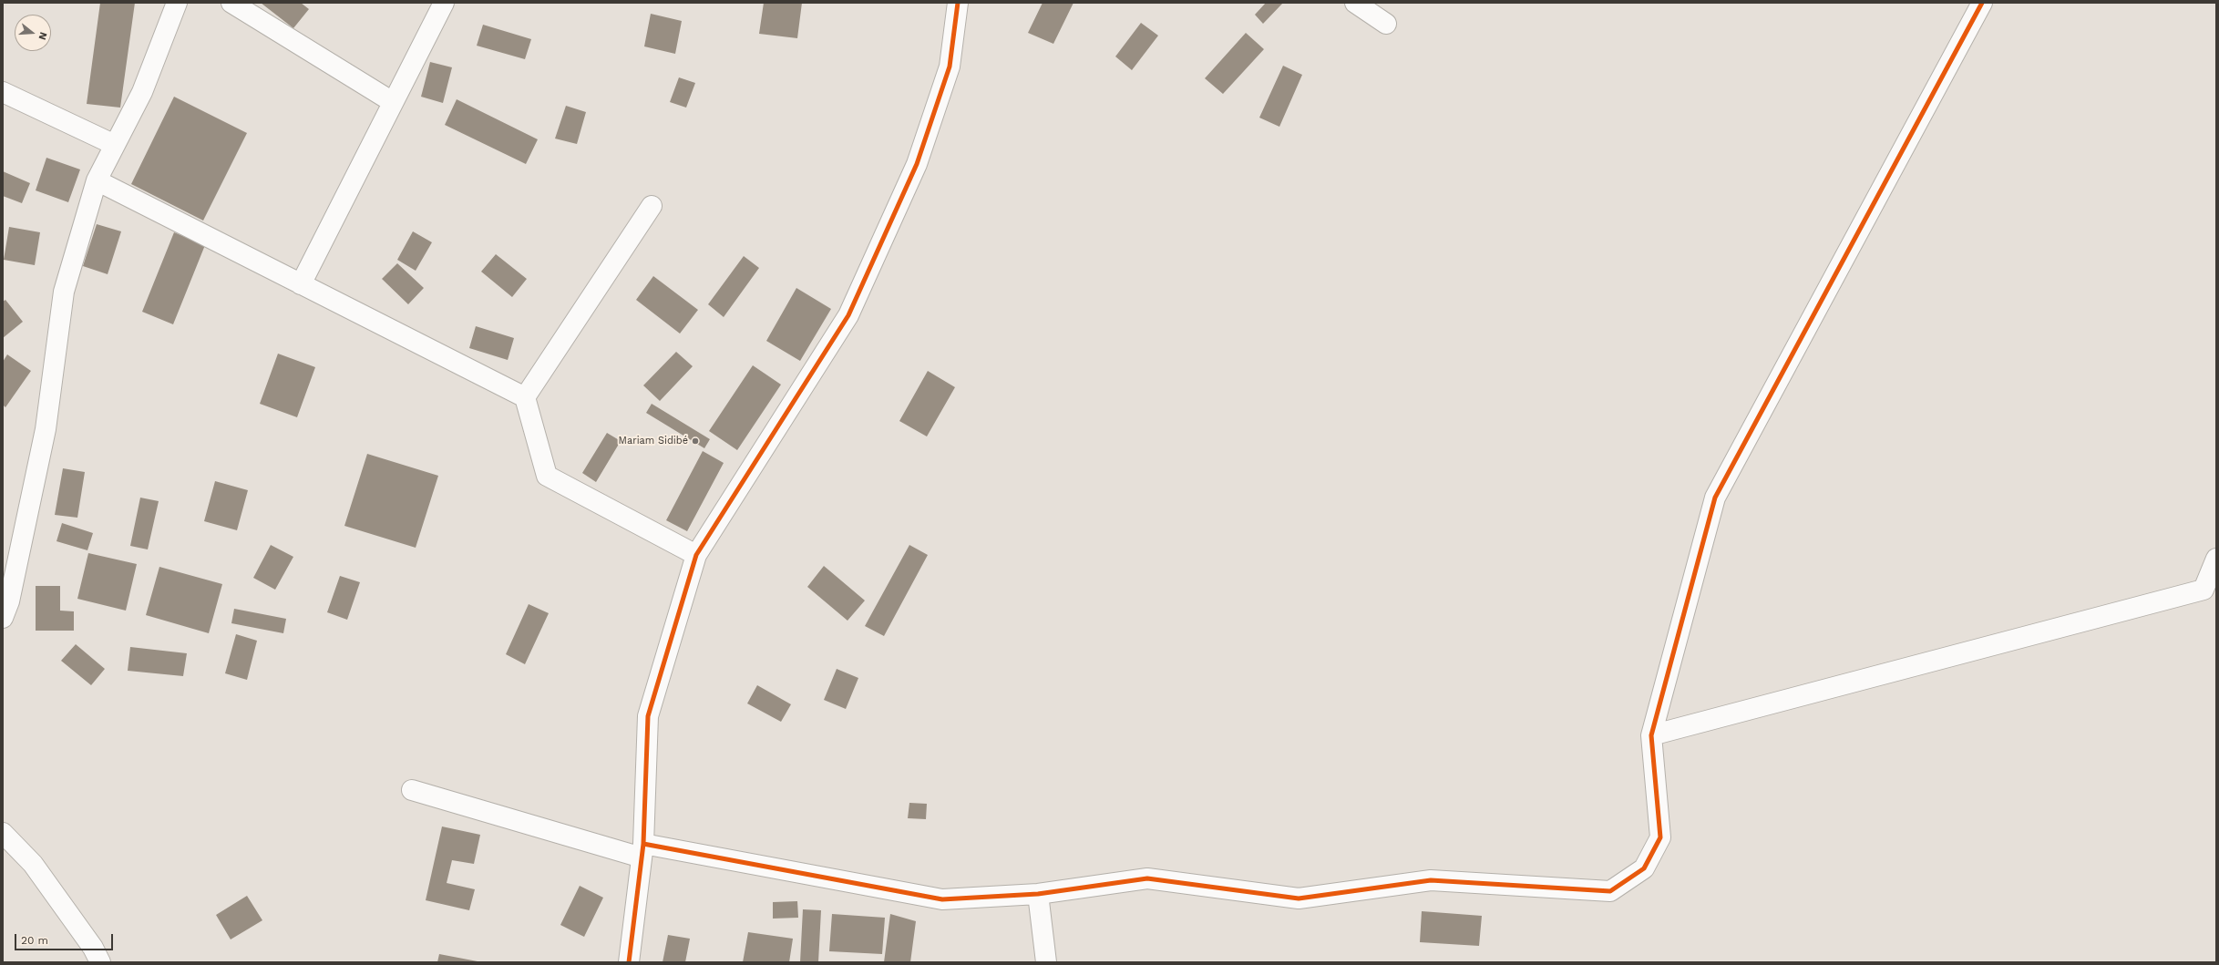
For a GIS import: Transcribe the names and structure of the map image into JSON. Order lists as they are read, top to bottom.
{
  "places": ["Mariam Sidibé"],
  "scale_bar": "20 m",
  "north": "right"
}
